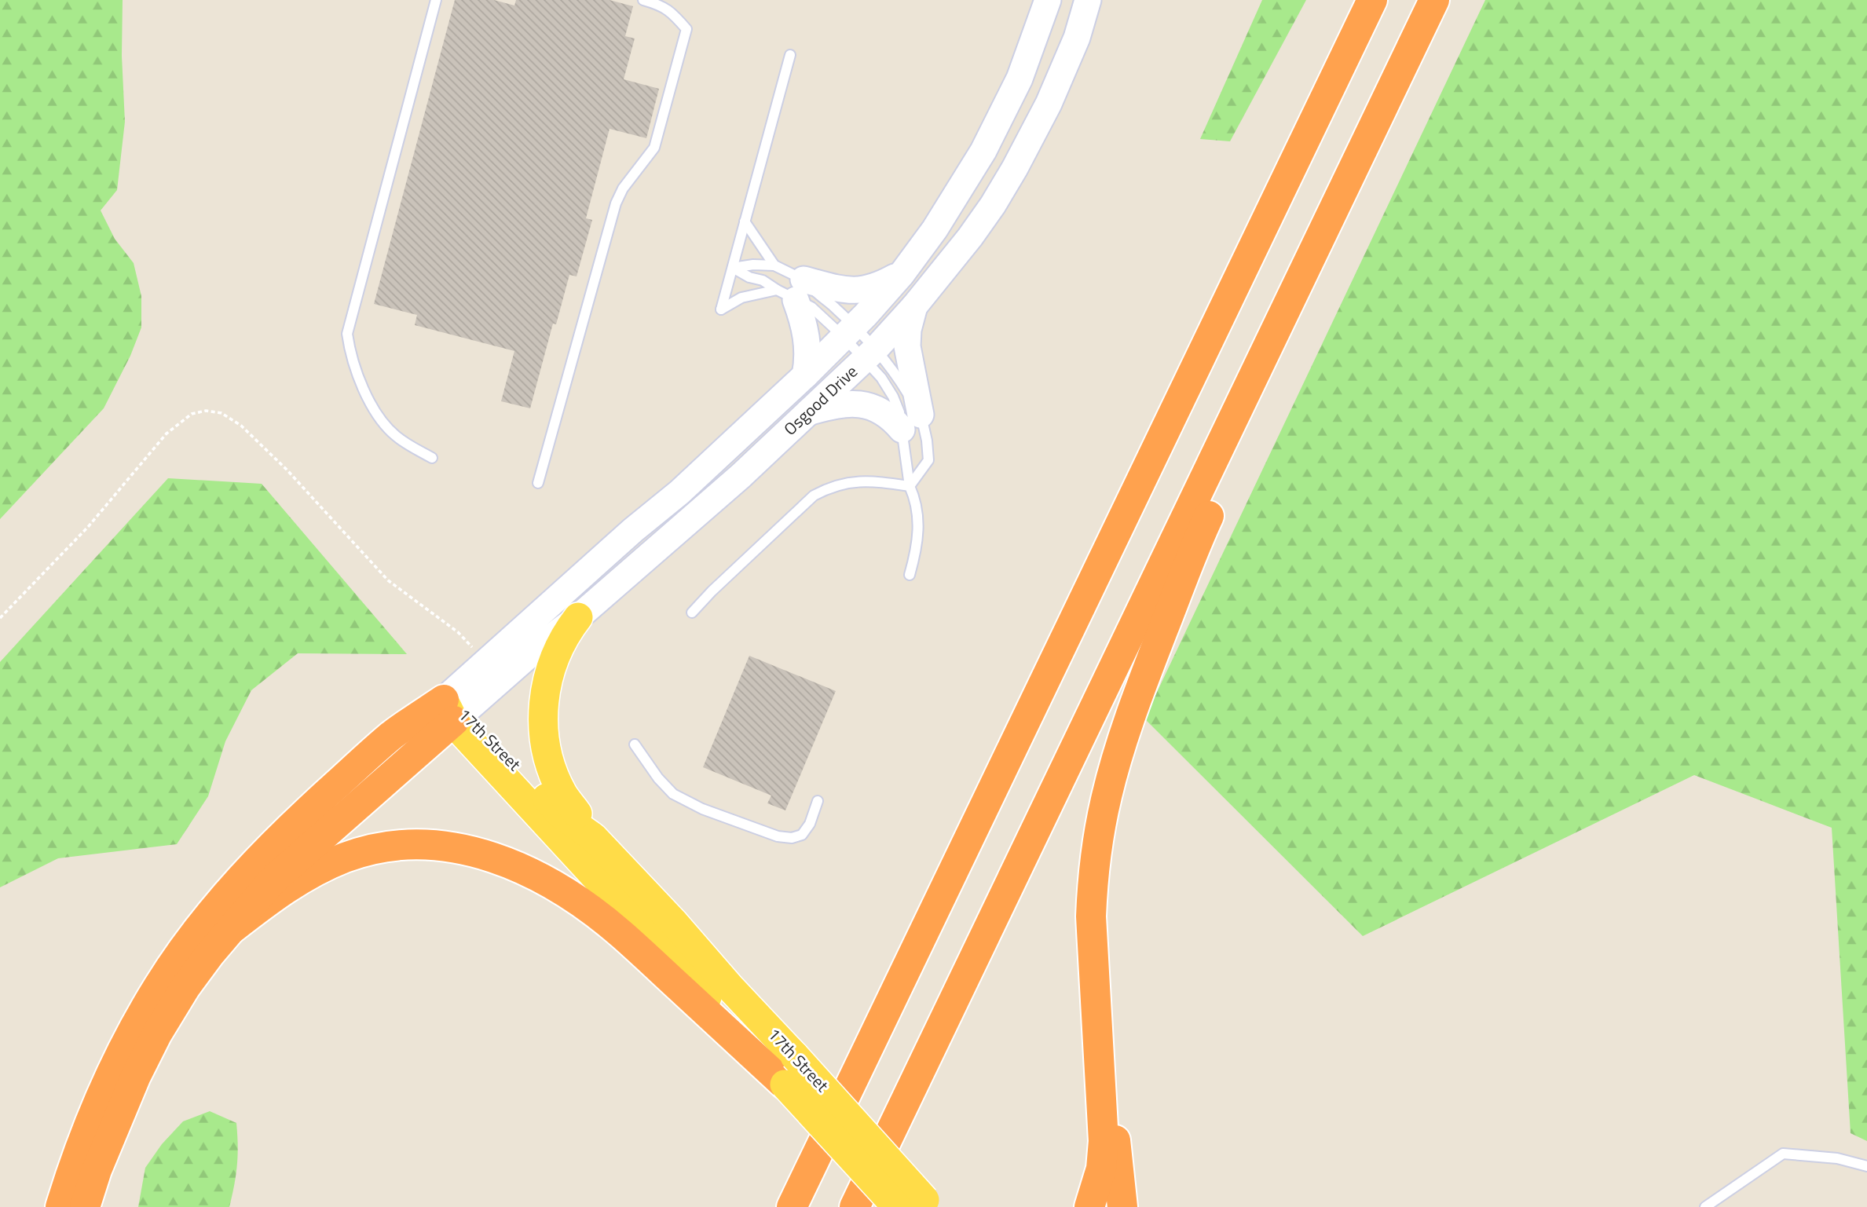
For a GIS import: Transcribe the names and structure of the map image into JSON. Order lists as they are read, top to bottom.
{
  "streets": {
    "main road": ["Osgood Drive", "17th Street"]
  },
  "crossings": [
    ["Osgood Drive", "17th Street"]
  ]
}
